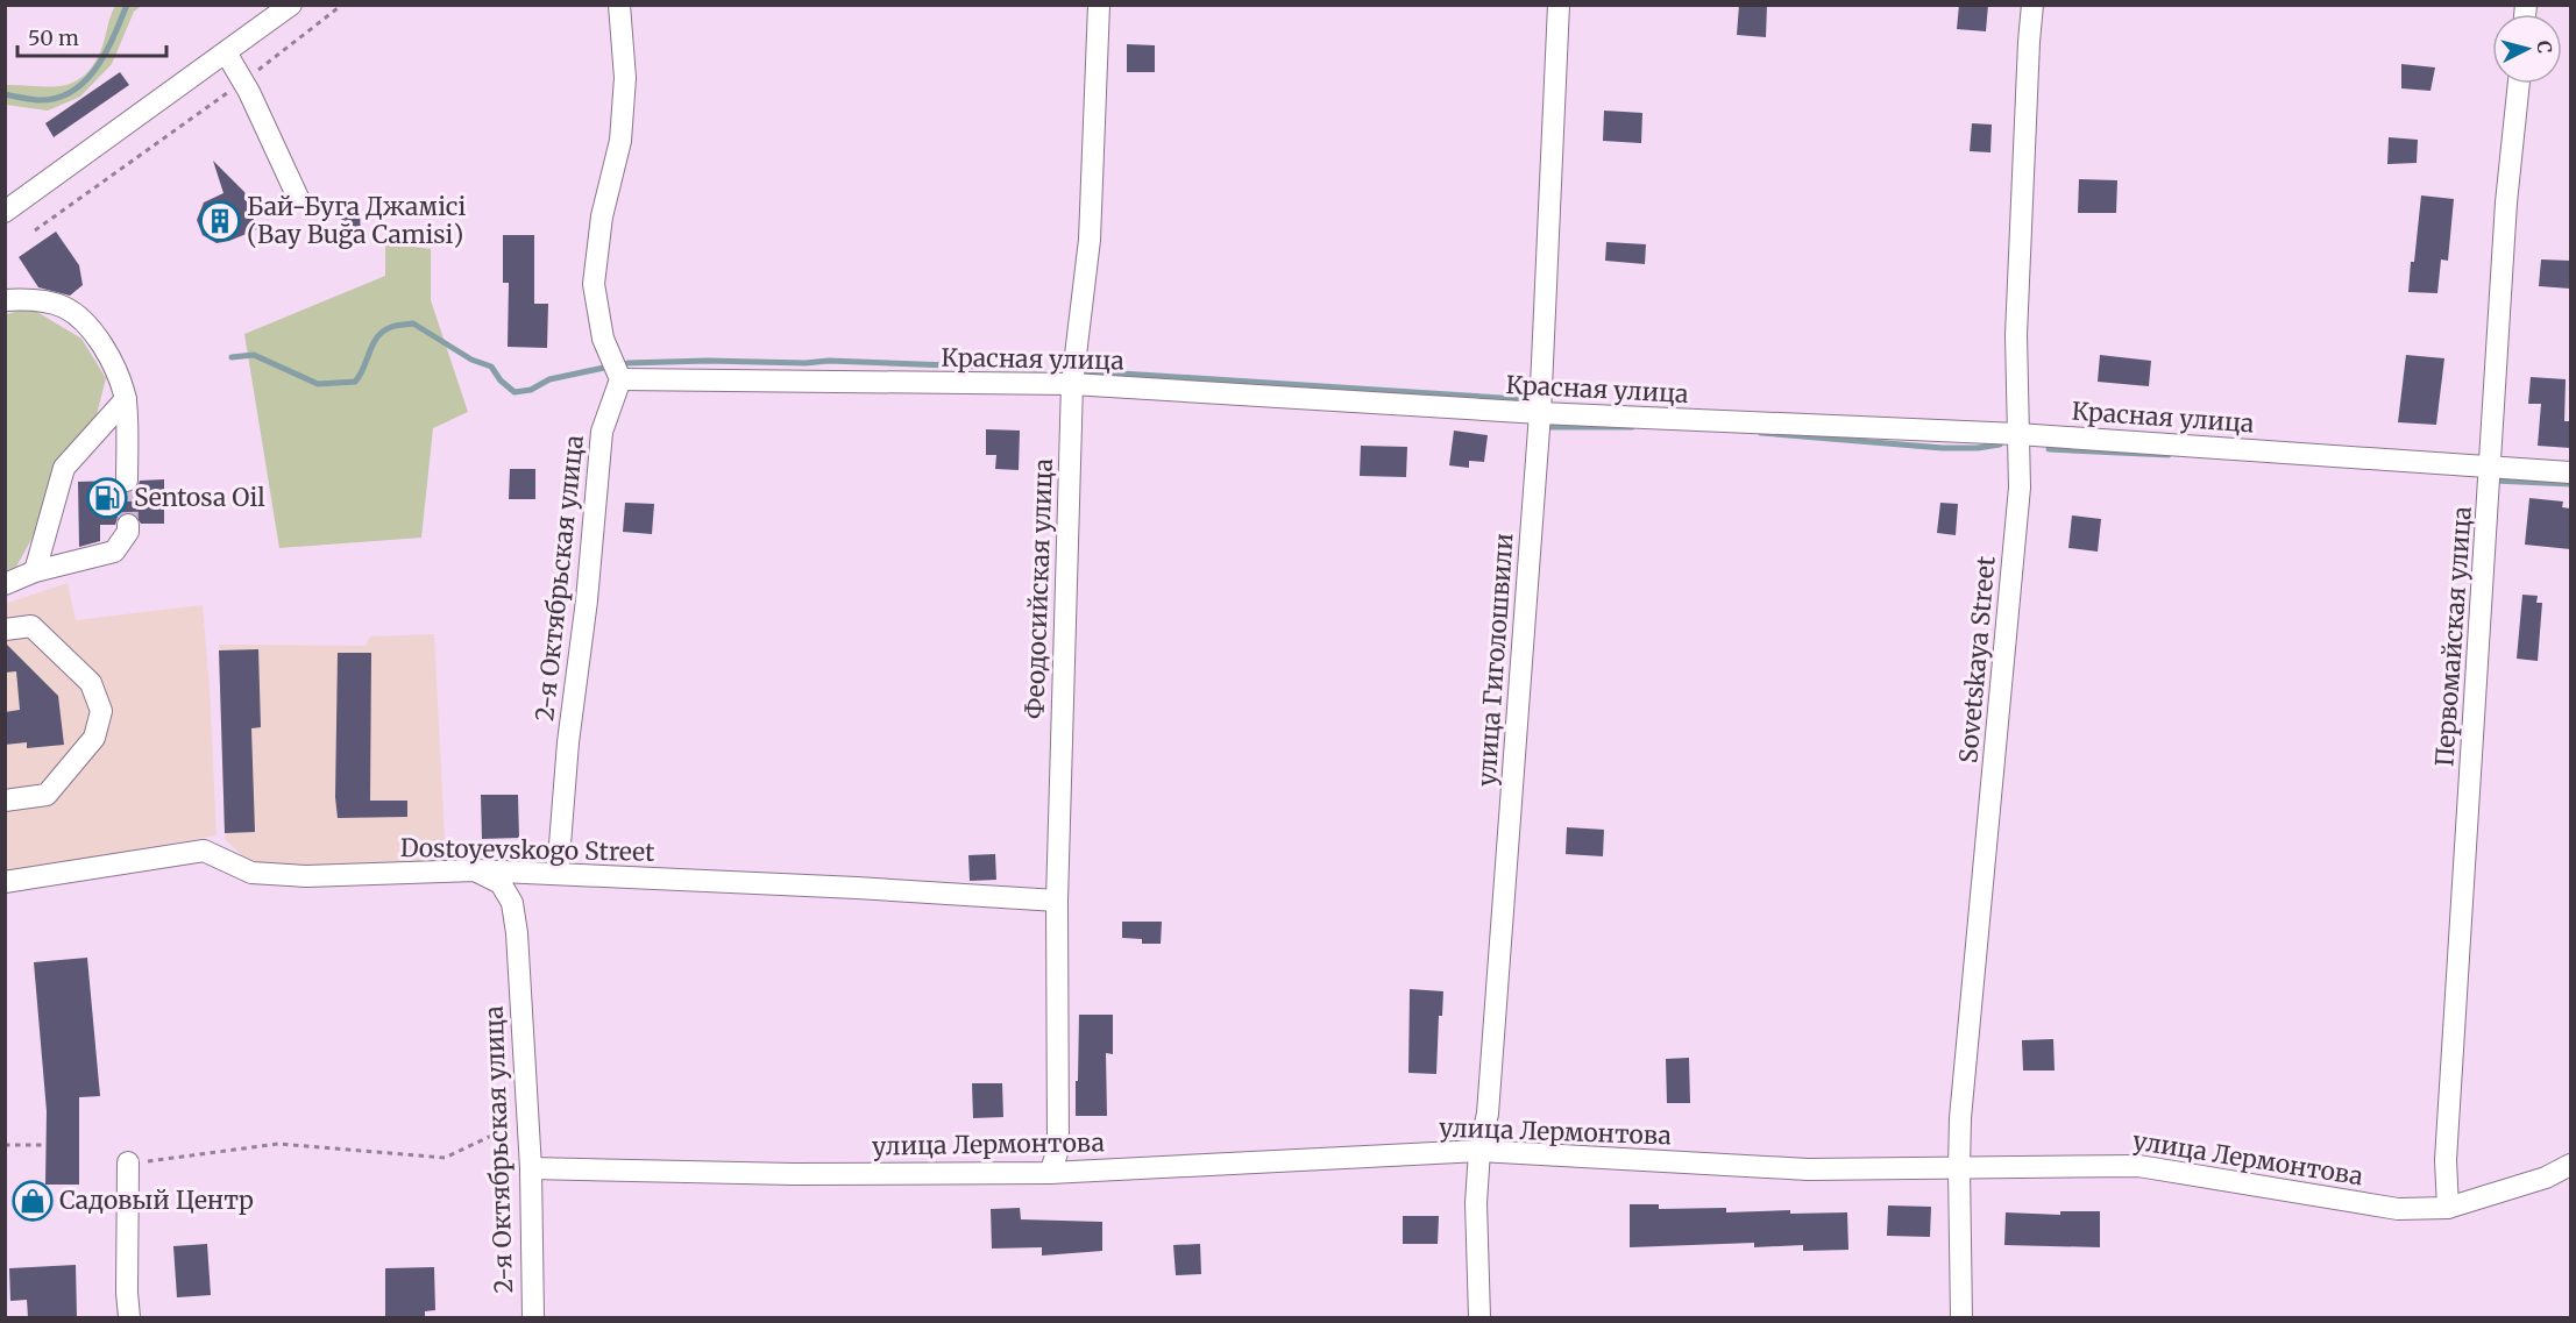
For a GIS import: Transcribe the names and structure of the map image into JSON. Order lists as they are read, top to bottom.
{
  "streets": {
    "street": [
      "Красная улица",
      "2-я Октябрьская улица",
      "Феодосийская улица",
      "Первомайская улица",
      "улица Гиголошвили",
      "Sovetskaya Street",
      "Dostoyevskogo Street",
      "улица Лермонтова"
    ]
  },
  "crossings": [
    ["Красная улица", "2-я Октябрьская улица"],
    ["Красная улица", "Феодосийская улица"],
    ["Красная улица", "Первомайская улица"],
    ["Красная улица", "улица Гиголошвили"],
    ["Красная улица", "Sovetskaya Street"],
    ["2-я Октябрьская улица", "Dostoyevskogo Street"],
    ["2-я Октябрьская улица", "улица Лермонтова"],
    ["Феодосийская улица", "Dostoyevskogo Street"],
    ["Феодосийская улица", "улица Лермонтова"],
    ["Первомайская улица", "улица Лермонтова"],
    ["улица Гиголошвили", "улица Лермонтова"],
    ["Sovetskaya Street", "улица Лермонтова"]
  ],
  "places": {
    "building": ["Бай-Буга Джамісі (Bay Buğa Camisi)"],
    "fuel station": ["Sentosa Oil"],
    "shop": ["Садовый Центр"]
  },
  "scale_bar": "50 m",
  "north": "right"
}
